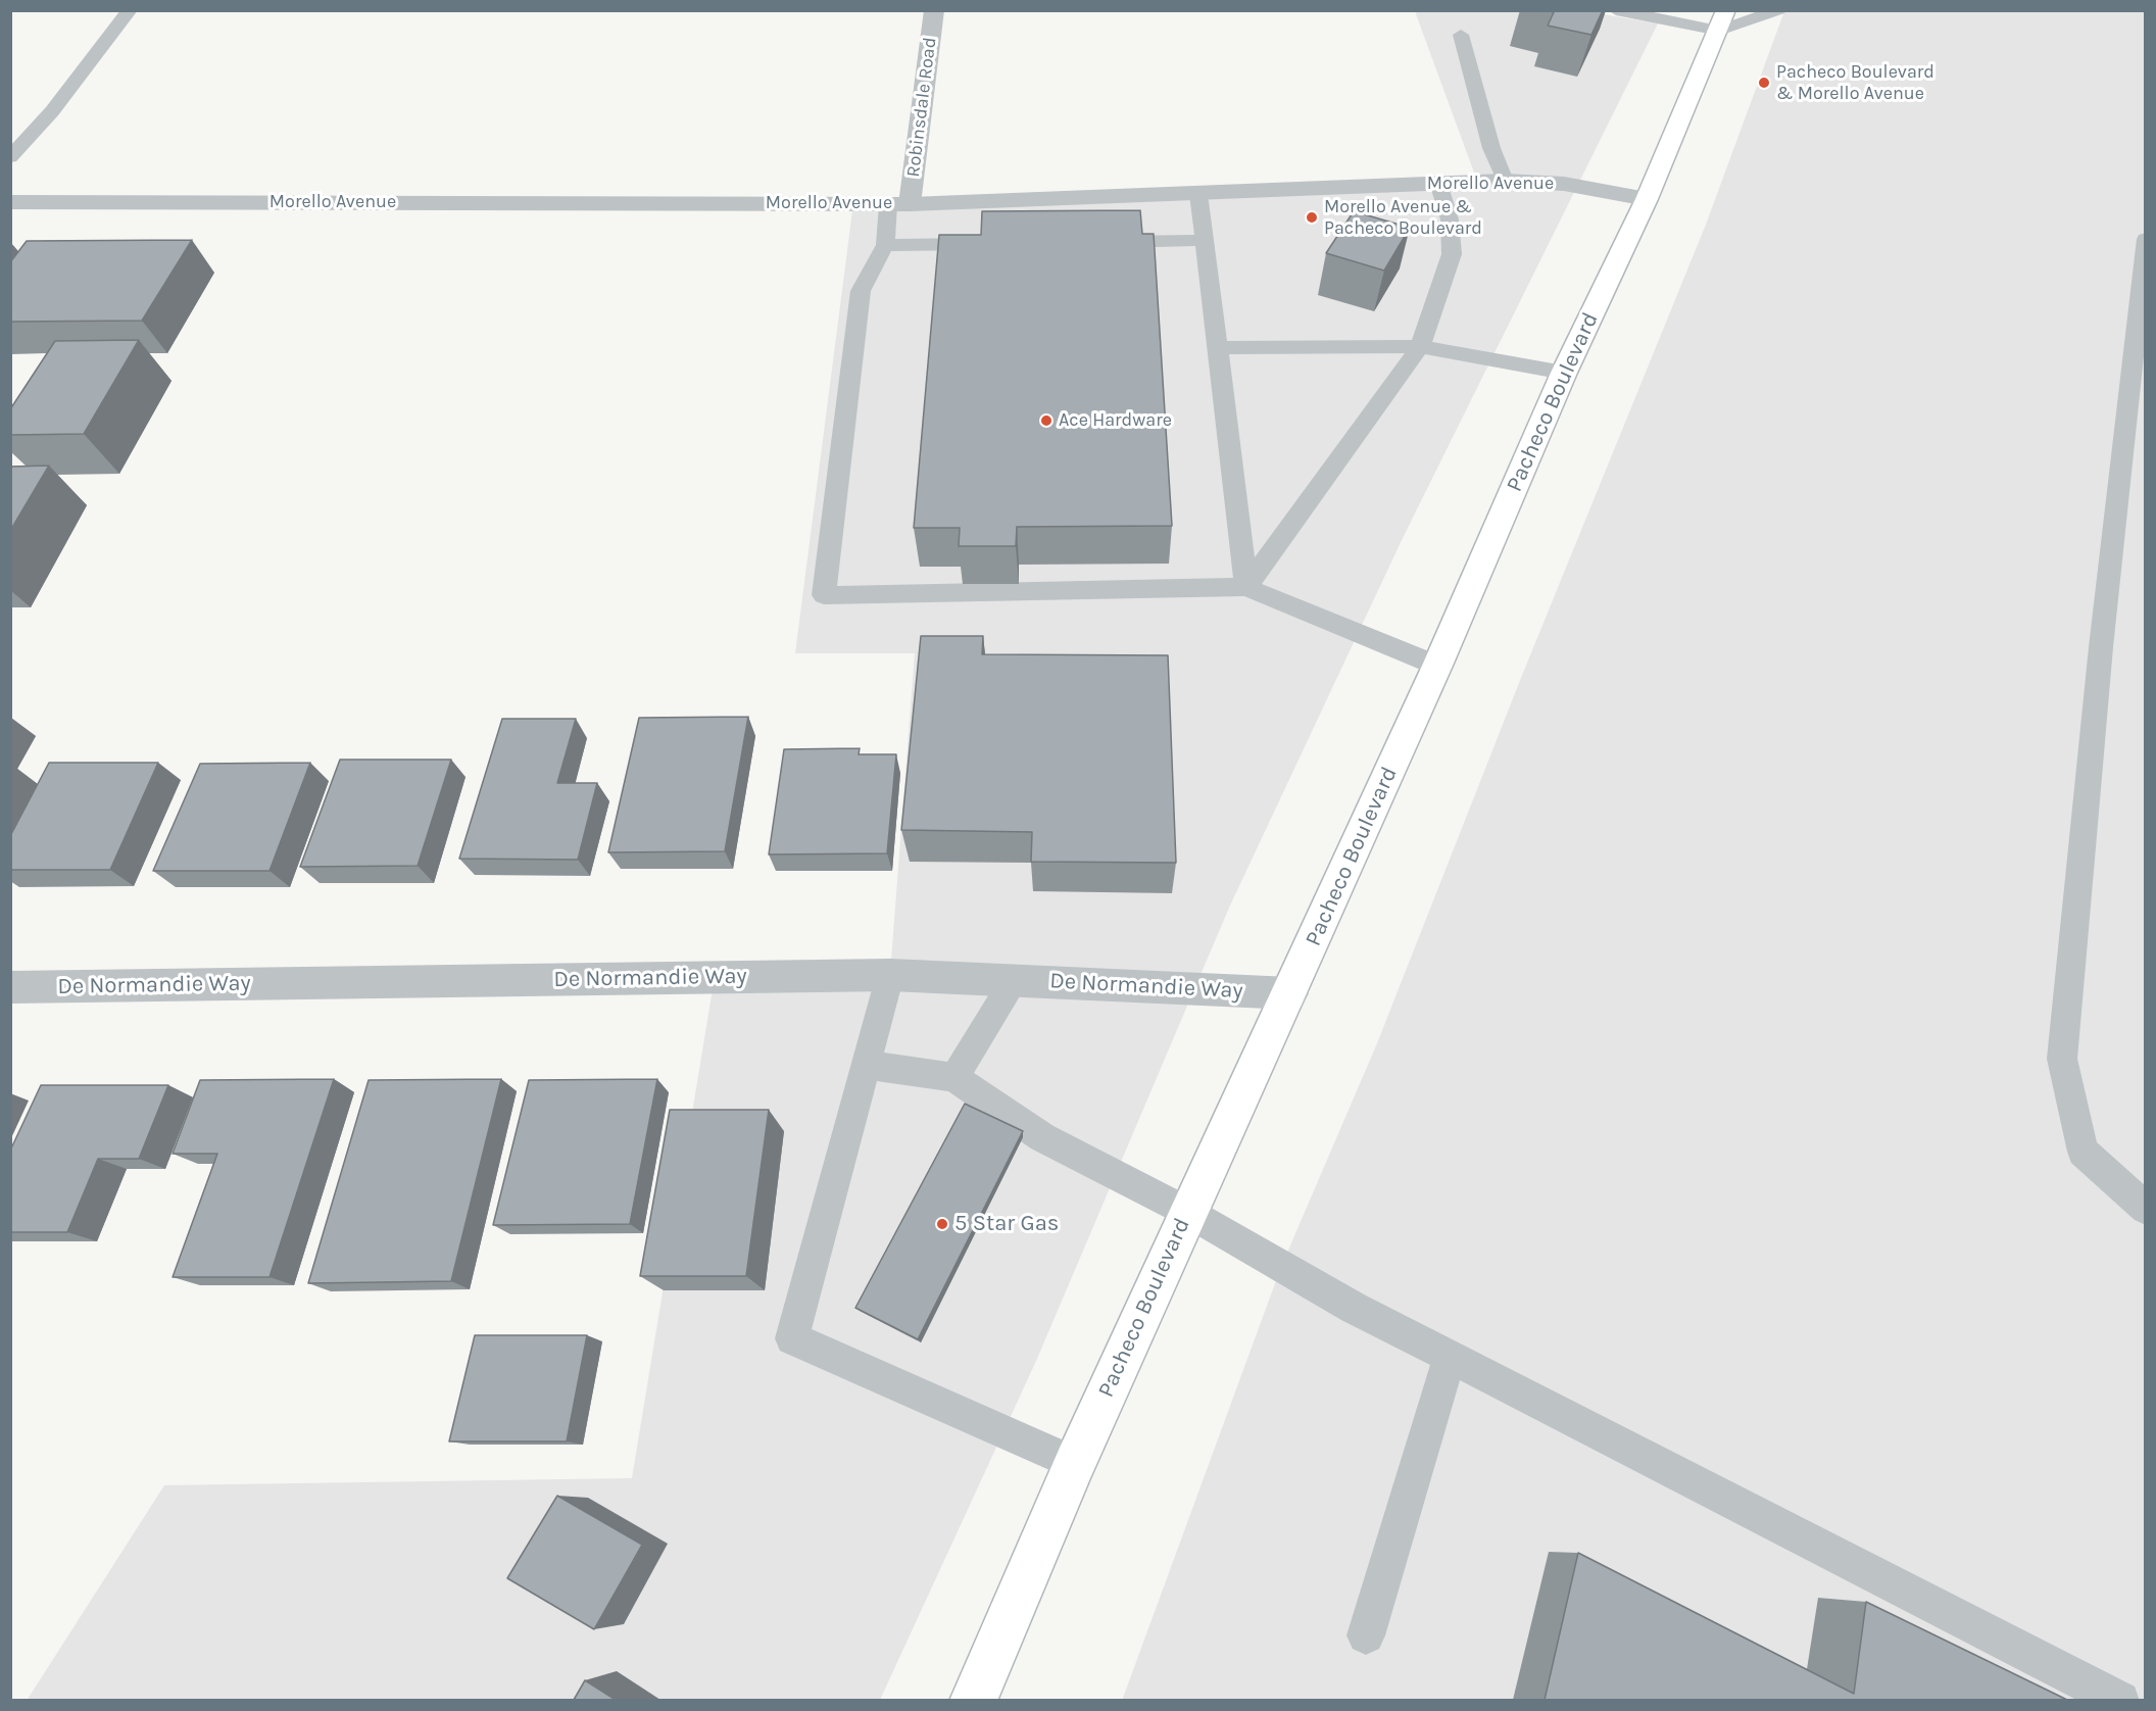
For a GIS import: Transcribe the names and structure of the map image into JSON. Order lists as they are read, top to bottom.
{
  "streets": {
    "main road": ["Pacheco Boulevard"],
    "street": ["Robinsdale Road", "Morello Avenue", "De Normandie Way"]
  },
  "crossings": [
    ["Robinsdale Road", "Morello Avenue"],
    ["Morello Avenue", "Pacheco Boulevard"],
    ["Pacheco Boulevard", "De Normandie Way"]
  ],
  "places": [
    "Pacheco Boulevard & Morello Avenue",
    "Morello Avenue & Pacheco Boulevard",
    "Ace Hardware",
    "5 Star Gas"
  ]
}
